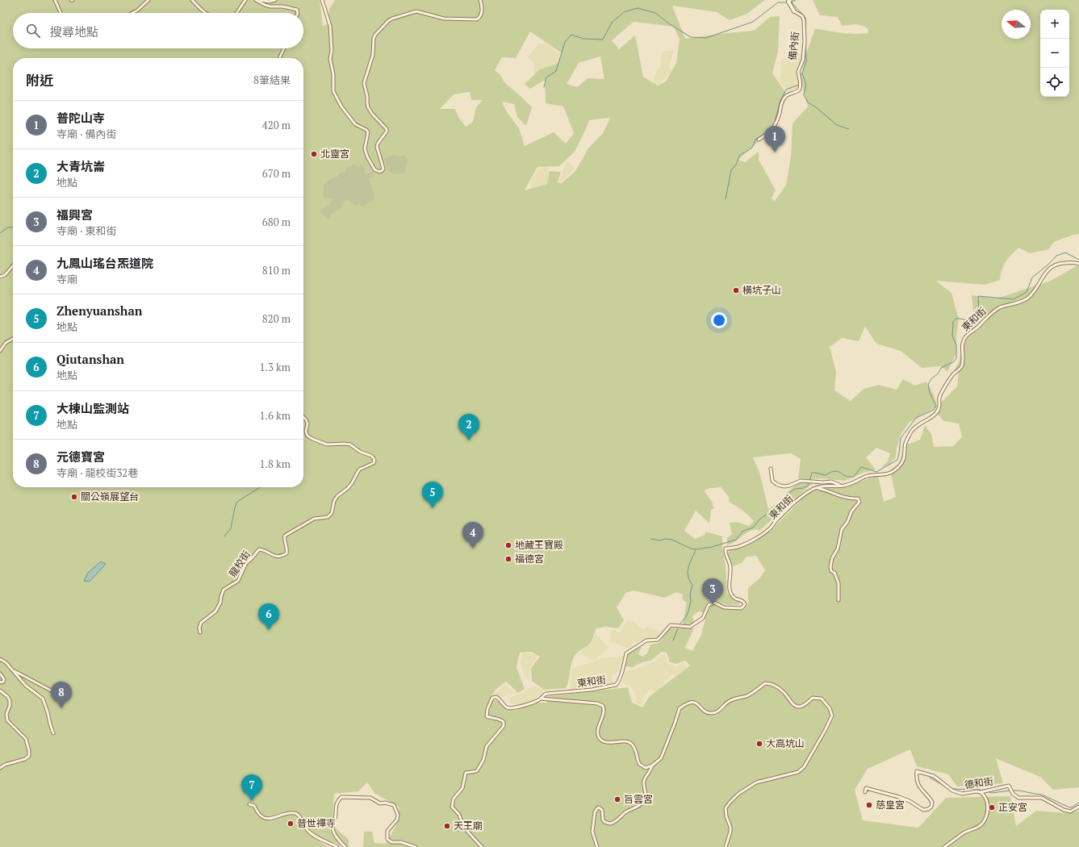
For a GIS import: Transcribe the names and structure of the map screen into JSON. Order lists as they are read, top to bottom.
{
  "streets": {
    "street": [
      "備內街",
      "東和街",
      "龍校街",
      "德和街"
    ]
  },
  "places": [
    "北靈宮",
    "橫坑子山",
    "關公嶺展望台",
    "地藏王寶殿",
    "福德宮",
    "大高坑山",
    "旨雲宮",
    "慈皇宮",
    "正安宮",
    "普世禪寺",
    "天王廟"
  ],
  "north": "left",
  "page": {
    "map_buttons": ["+", "−"],
    "search": "搜尋地點",
    "heading": ["附近", "8筆結果"],
    "list": [
      {
        "mark": "1",
        "name": "普陀山寺",
        "note": "寺廟 · 備內街",
        "value": "420 m"
      },
      {
        "mark": "2",
        "name": "大青坑崙",
        "note": "地點",
        "value": "670 m"
      },
      {
        "mark": "3",
        "name": "福興宮",
        "note": "寺廟 · 東和街",
        "value": "680 m"
      },
      {
        "mark": "4",
        "name": "九鳳山瑤台炁道院",
        "note": "寺廟",
        "value": "810 m"
      },
      {
        "mark": "5",
        "name": "Zhenyuanshan",
        "note": "地點",
        "value": "820 m"
      },
      {
        "mark": "6",
        "name": "Qiutanshan",
        "note": "地點",
        "value": "1.3 km"
      },
      {
        "mark": "7",
        "name": "大棟山監測站",
        "note": "地點",
        "value": "1.6 km"
      },
      {
        "mark": "8",
        "name": "元德寶宮",
        "note": "寺廟 · 龍校街32巷",
        "value": "1.8 km"
      }
    ],
    "pins": [
      "1",
      "2",
      "5",
      "4",
      "3",
      "6",
      "8",
      "7"
    ]
  }
}
